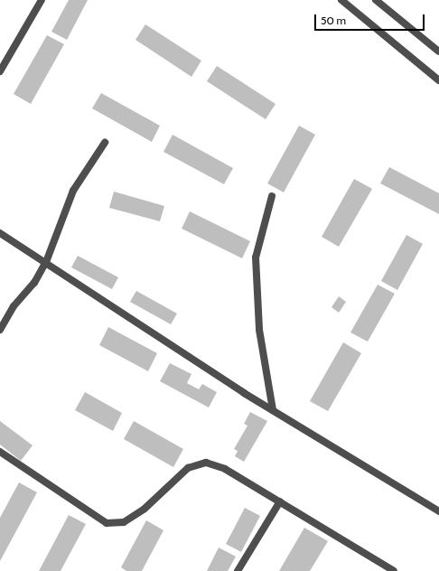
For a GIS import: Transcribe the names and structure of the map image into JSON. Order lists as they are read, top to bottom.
{
  "scale_bar": "50 m"
}
